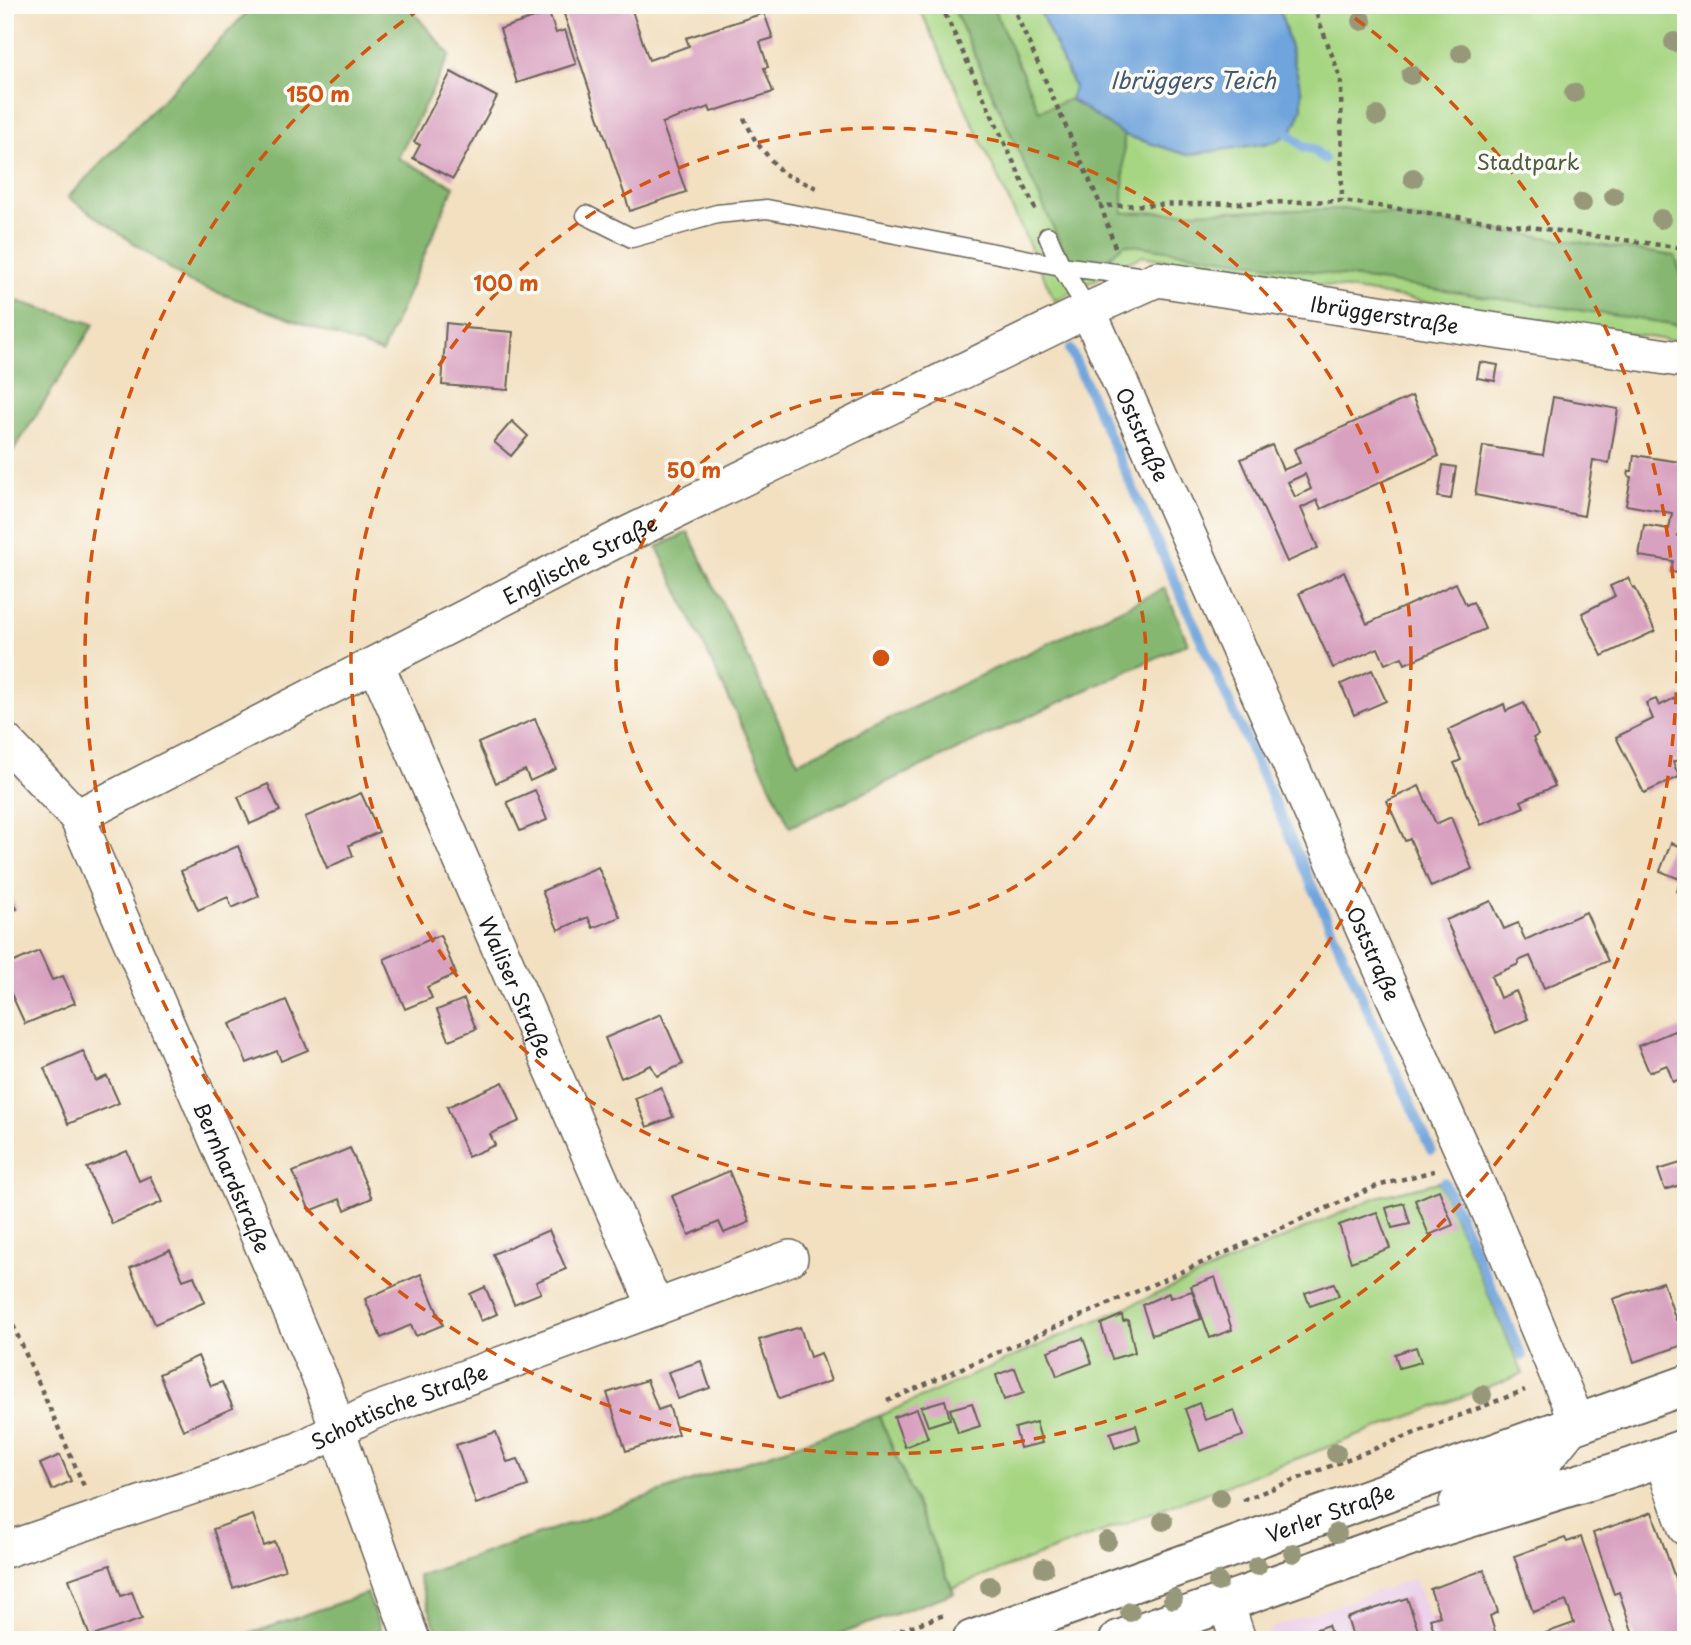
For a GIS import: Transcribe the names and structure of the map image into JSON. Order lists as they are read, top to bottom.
{
  "streets": {
    "main road": ["Verler Straße"],
    "street": [
      "Ibrüggerstraße",
      "Oststraße",
      "Englische Straße",
      "Waliser Straße",
      "Bernhardstraße",
      "Schottische Straße"
    ]
  },
  "crossings": [
    ["Oststraße", "Englische Straße"],
    ["Oststraße", "Verler Straße"],
    ["Englische Straße", "Waliser Straße"],
    ["Englische Straße", "Bernhardstraße"],
    ["Waliser Straße", "Schottische Straße"],
    ["Bernhardstraße", "Schottische Straße"]
  ],
  "water": ["Ibrüggers Teich"],
  "parks": ["Stadtpark"],
  "rings": ["150 m", "100 m", "50 m"]
}
